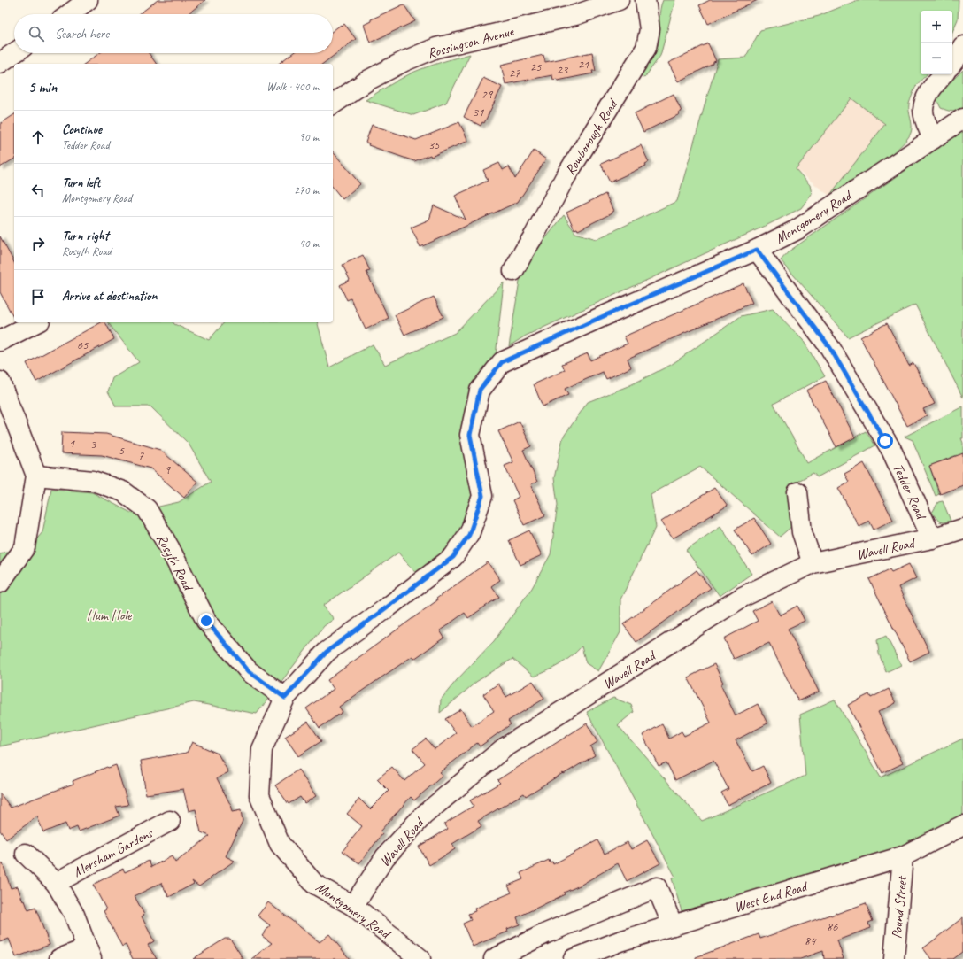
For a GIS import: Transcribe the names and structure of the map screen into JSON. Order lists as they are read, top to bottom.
{
  "streets": {
    "street": [
      "Rossington Avenue",
      "Rowborough Road",
      "Montgomery Road",
      "Tedder Road",
      "Wavell Road",
      "Rosyth Road",
      "Mersham Gardens",
      "West End Road",
      "Pound Street"
    ]
  },
  "crossings": [
    ["Montgomery Road", "Tedder Road"],
    ["Montgomery Road", "Wavell Road"],
    ["Montgomery Road", "Rosyth Road"],
    ["Tedder Road", "Wavell Road"],
    ["West End Road", "Pound Street"]
  ],
  "parks": ["Hum Hole"],
  "house_numbers": [
    "21",
    "25",
    "23",
    "27",
    "29",
    "31",
    "35",
    "65",
    "1",
    "3",
    "5",
    "7",
    "9",
    "86",
    "84"
  ],
  "page": {
    "map_buttons": ["+", "−"],
    "search": "Search here",
    "heading": ["5 min", "Walk · 400 m"],
    "list": [
      ["Continue", "Tedder Road", "90 m"],
      ["Turn left", "Montgomery Road", "270 m"],
      ["Turn right", "Rosyth Road", "40 m"],
      "Arrive at destination"
    ]
  }
}
